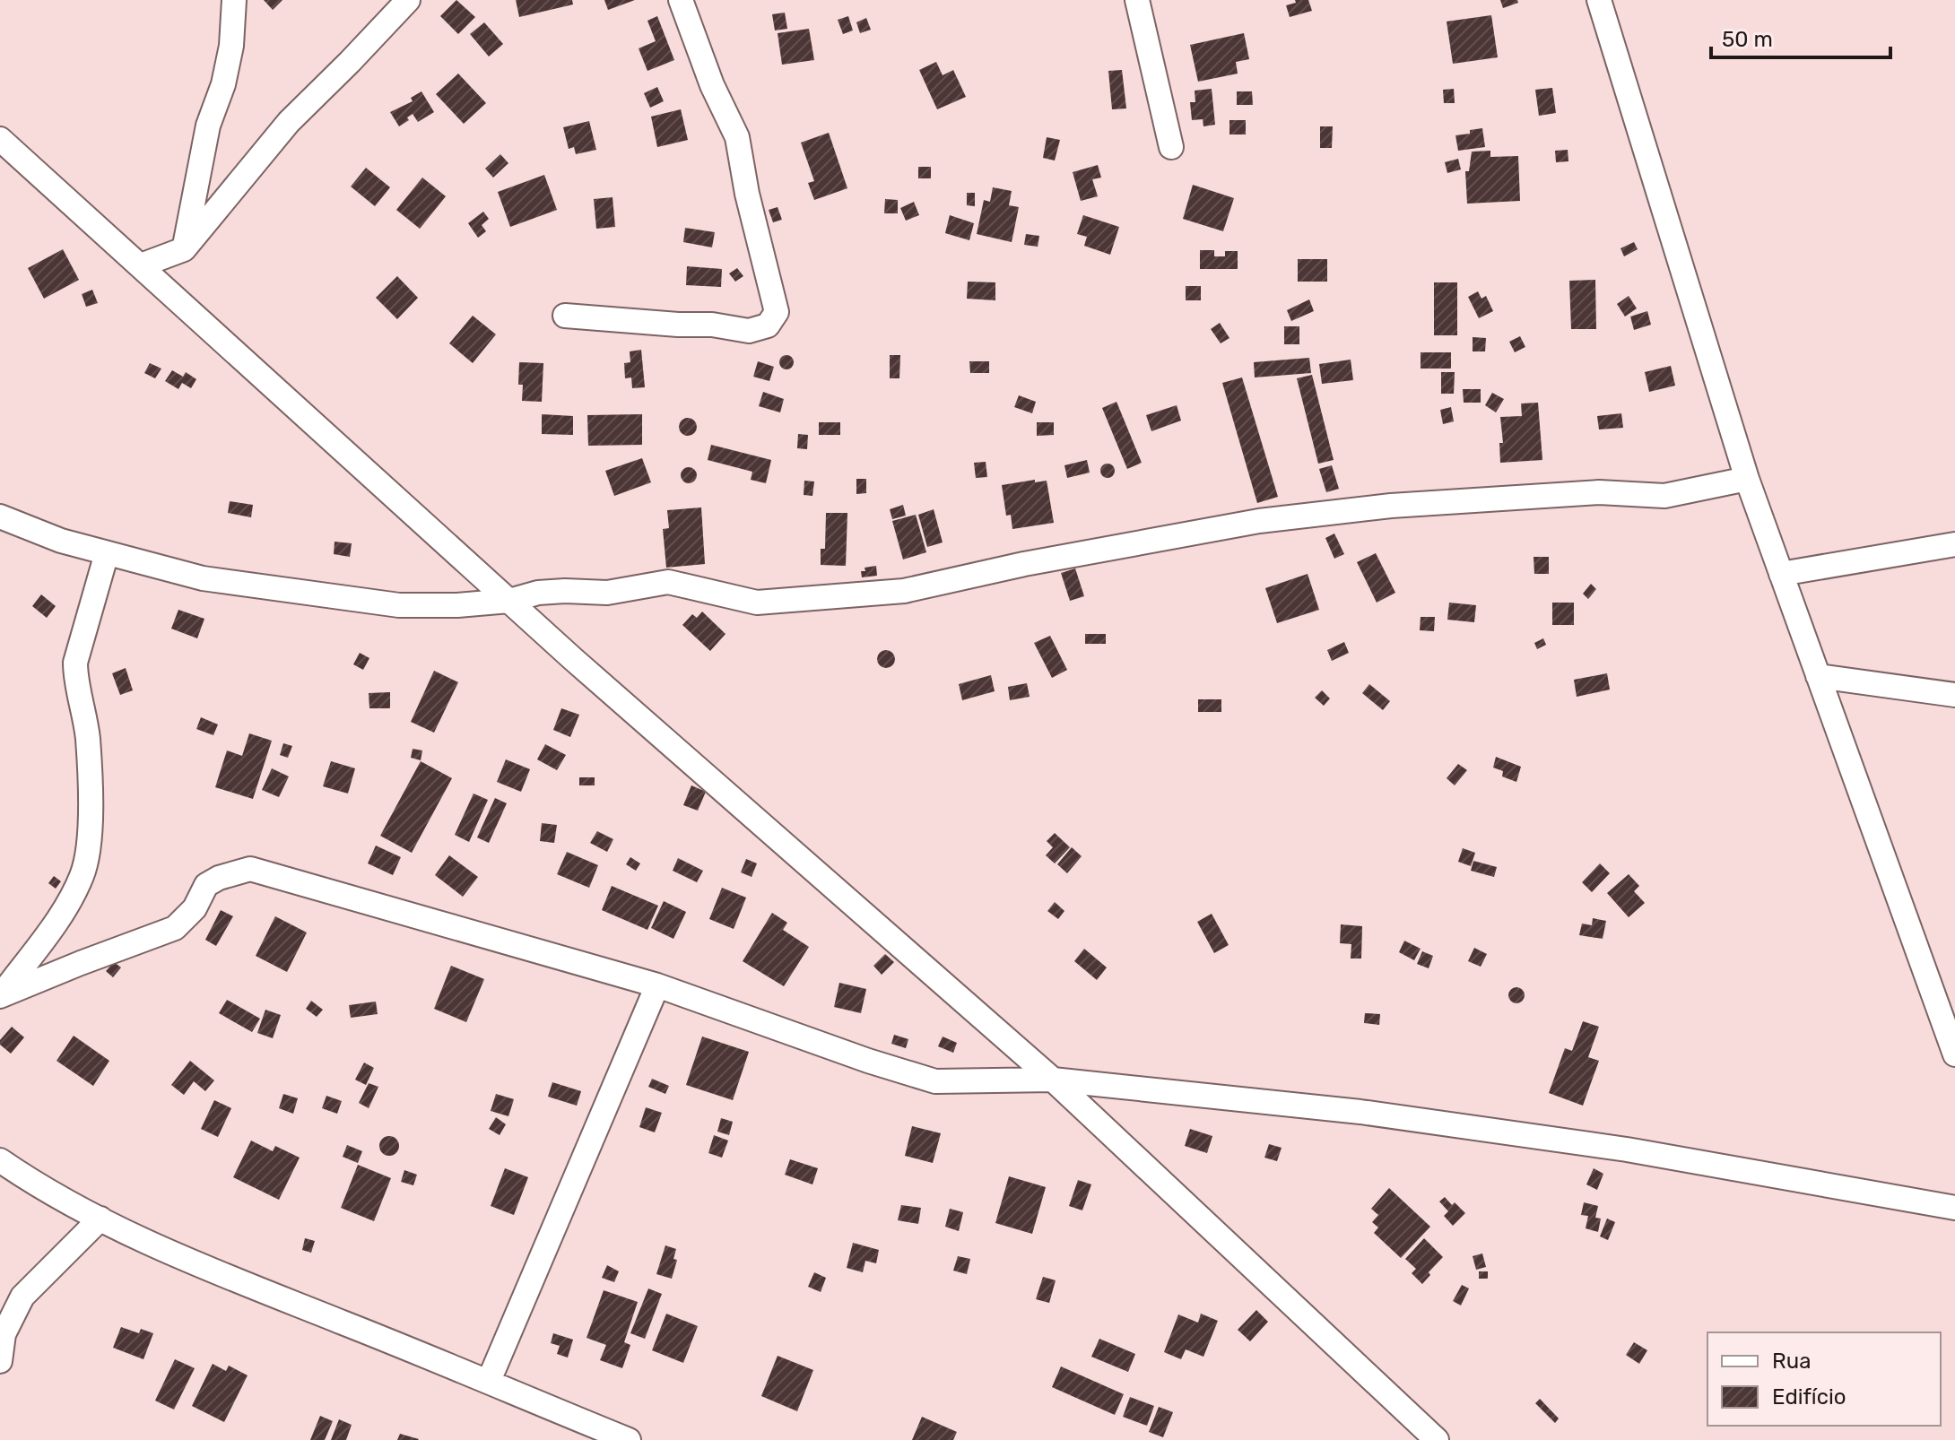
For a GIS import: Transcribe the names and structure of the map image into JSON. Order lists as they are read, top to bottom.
{
  "legend": ["Rua", "Edifício"],
  "scale_bar": "50 m"
}
